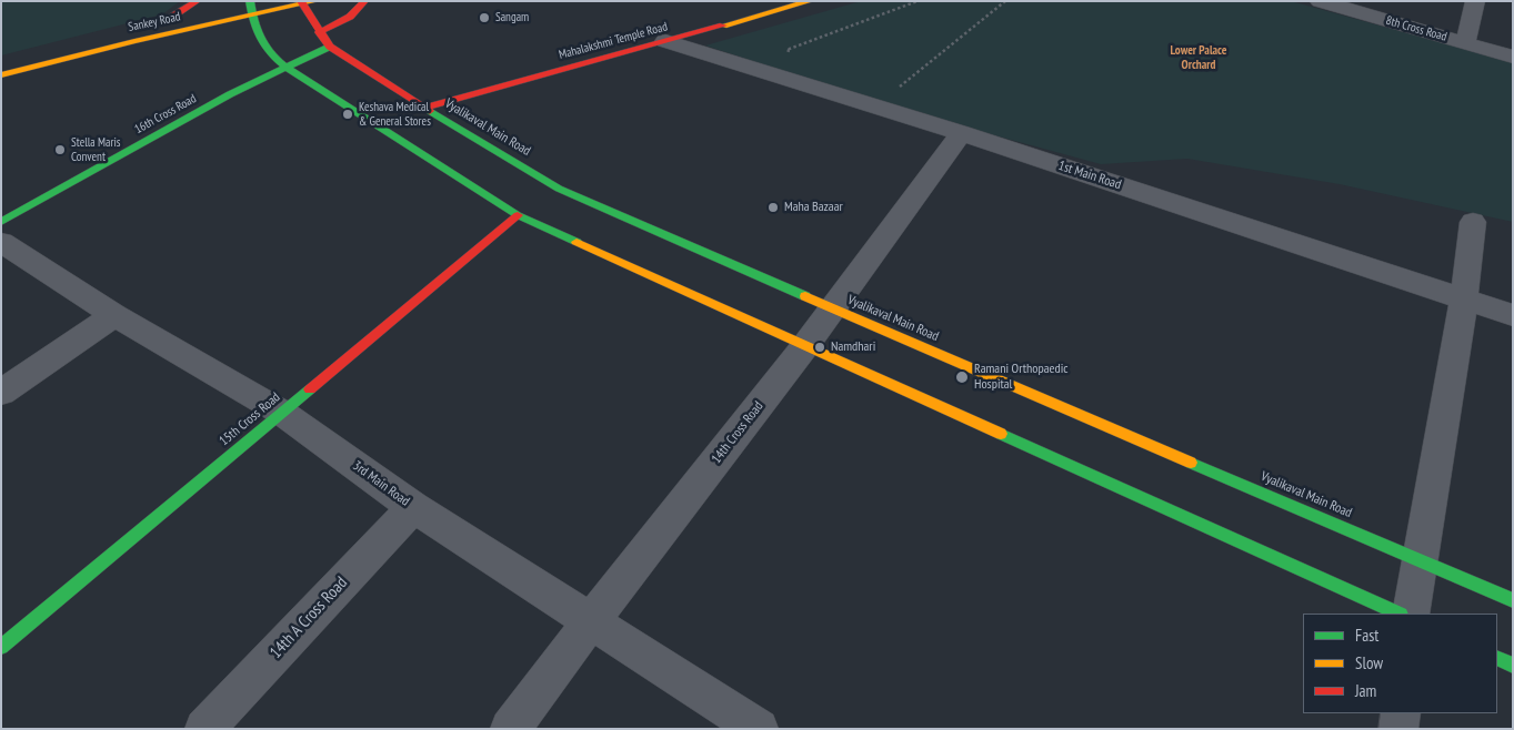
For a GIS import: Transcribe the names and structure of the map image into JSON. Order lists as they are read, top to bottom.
{
  "streets": {
    "street": [
      "Sankey Road",
      "8th Cross Road",
      "Mahalakshmi Temple Road",
      "16th Cross Road",
      "Vyalikaval Main Road",
      "1st Main Road",
      "15th Cross Road",
      "14th Cross Road",
      "3rd Main Road",
      "14th A Cross Road"
    ]
  },
  "crossings": [
    ["Sankey Road", "Vyalikaval Main Road"],
    ["Mahalakshmi Temple Road", "Vyalikaval Main Road"],
    ["Mahalakshmi Temple Road", "1st Main Road"],
    ["16th Cross Road", "Vyalikaval Main Road"],
    ["Vyalikaval Main Road", "14th Cross Road"],
    ["1st Main Road", "14th Cross Road"],
    ["15th Cross Road", "3rd Main Road"],
    ["14th Cross Road", "3rd Main Road"],
    ["3rd Main Road", "14th A Cross Road"]
  ],
  "districts": ["Lower Palace Orchard"],
  "places": [
    "Sangam",
    "Keshava Medical & General Stores",
    "Stella Maris Convent",
    "Maha Bazaar",
    "Namdhari",
    "Ramani Orthopaedic Hospital"
  ],
  "legend": ["Fast", "Slow", "Jam"]
}
